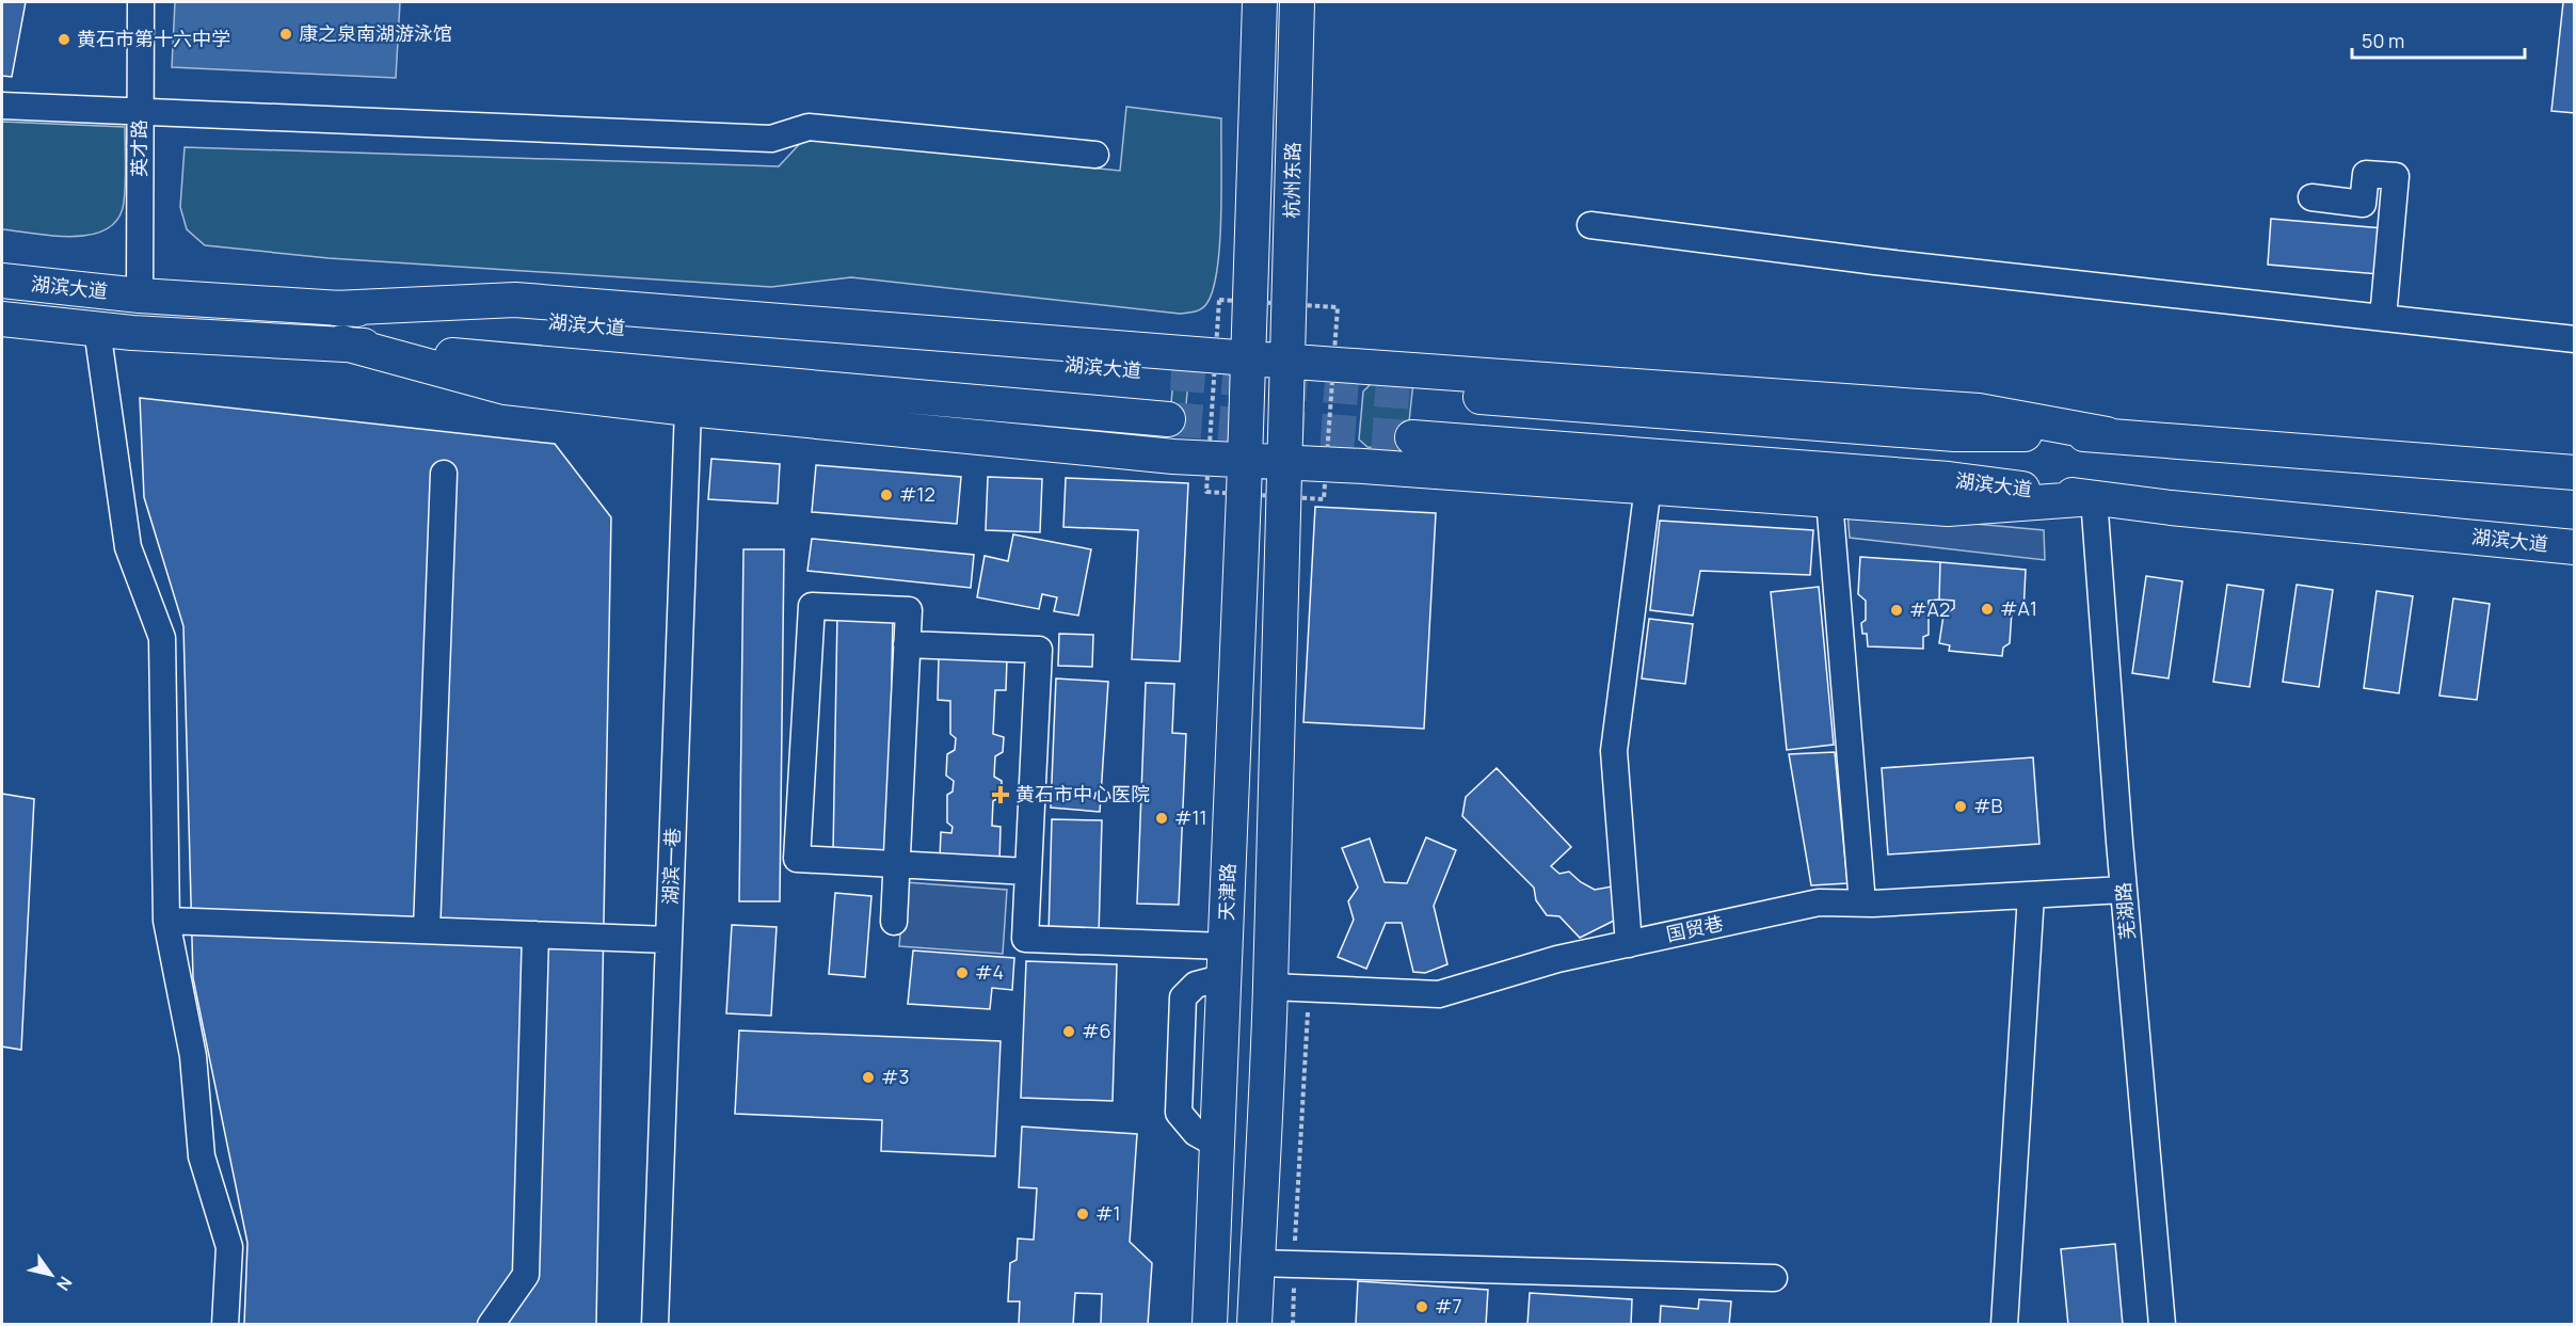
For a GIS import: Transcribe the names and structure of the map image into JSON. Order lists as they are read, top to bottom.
{
  "streets": {
    "main road": ["杭州东路", "湖滨大道", "天津路"],
    "street": [
      "英才路",
      "湖滨一巷",
      "芜湖路",
      "国贸巷"
    ]
  },
  "crossings": [
    ["英才路", "湖滨大道"],
    ["杭州东路", "天津路"],
    ["湖滨大道", "芜湖路"],
    ["芜湖路", "国贸巷"]
  ],
  "places": {
    "other": [
      "康之泉南湖游泳馆",
      "黄石市第十六中学",
      "#12",
      "#A1",
      "#A2",
      "#B",
      "#11",
      "#4",
      "#6",
      "#3",
      "#1",
      "#7"
    ],
    "health": ["黄石市中心医院"]
  },
  "scale_bar": "50 m",
  "north": "bottom right"
}
